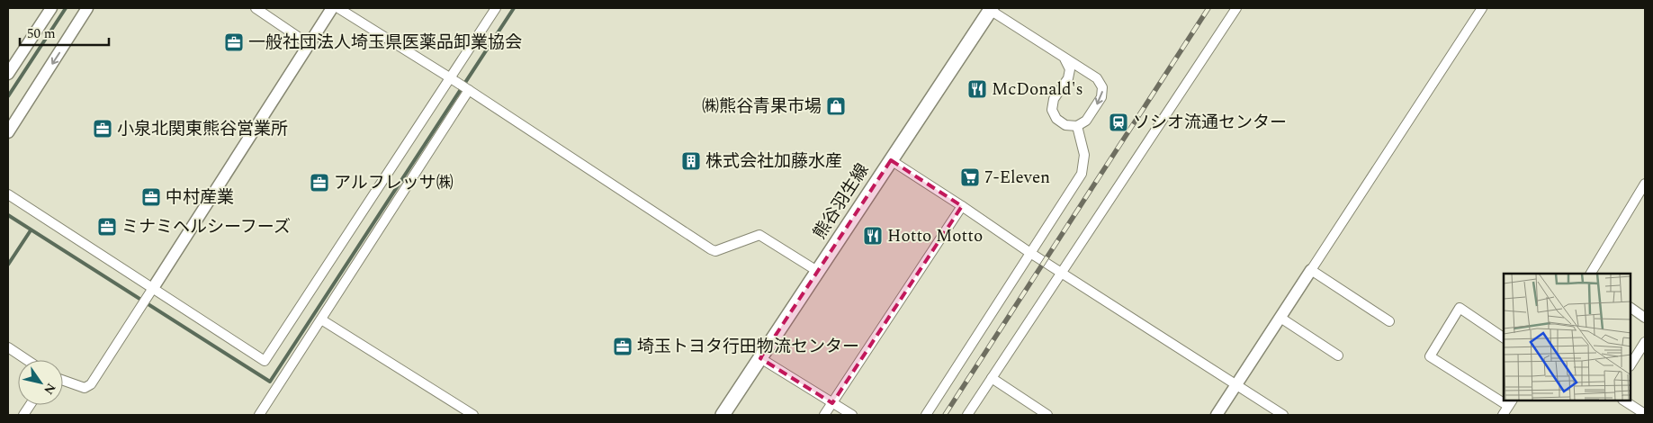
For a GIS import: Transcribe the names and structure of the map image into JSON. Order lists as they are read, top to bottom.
{
  "streets": {
    "main road": ["熊谷羽生線"]
  },
  "places": {
    "office": [
      "一般社団法人埼玉県医薬品卸業協会",
      "小泉北関東熊谷営業所",
      "アルフレッサ㈱",
      "中村産業",
      "ミナミヘルシーフーズ",
      "埼玉トヨタ行田物流センター"
    ],
    "restaurant": ["McDonald's", "Hotto Motto"],
    "shop": ["㈱熊谷青果市場"],
    "station": ["ソシオ流通センター"],
    "building": ["株式会社加藤水産"],
    "supermarket": ["7-Eleven"]
  },
  "scale_bar": "50 m",
  "north": "bottom right"
}
